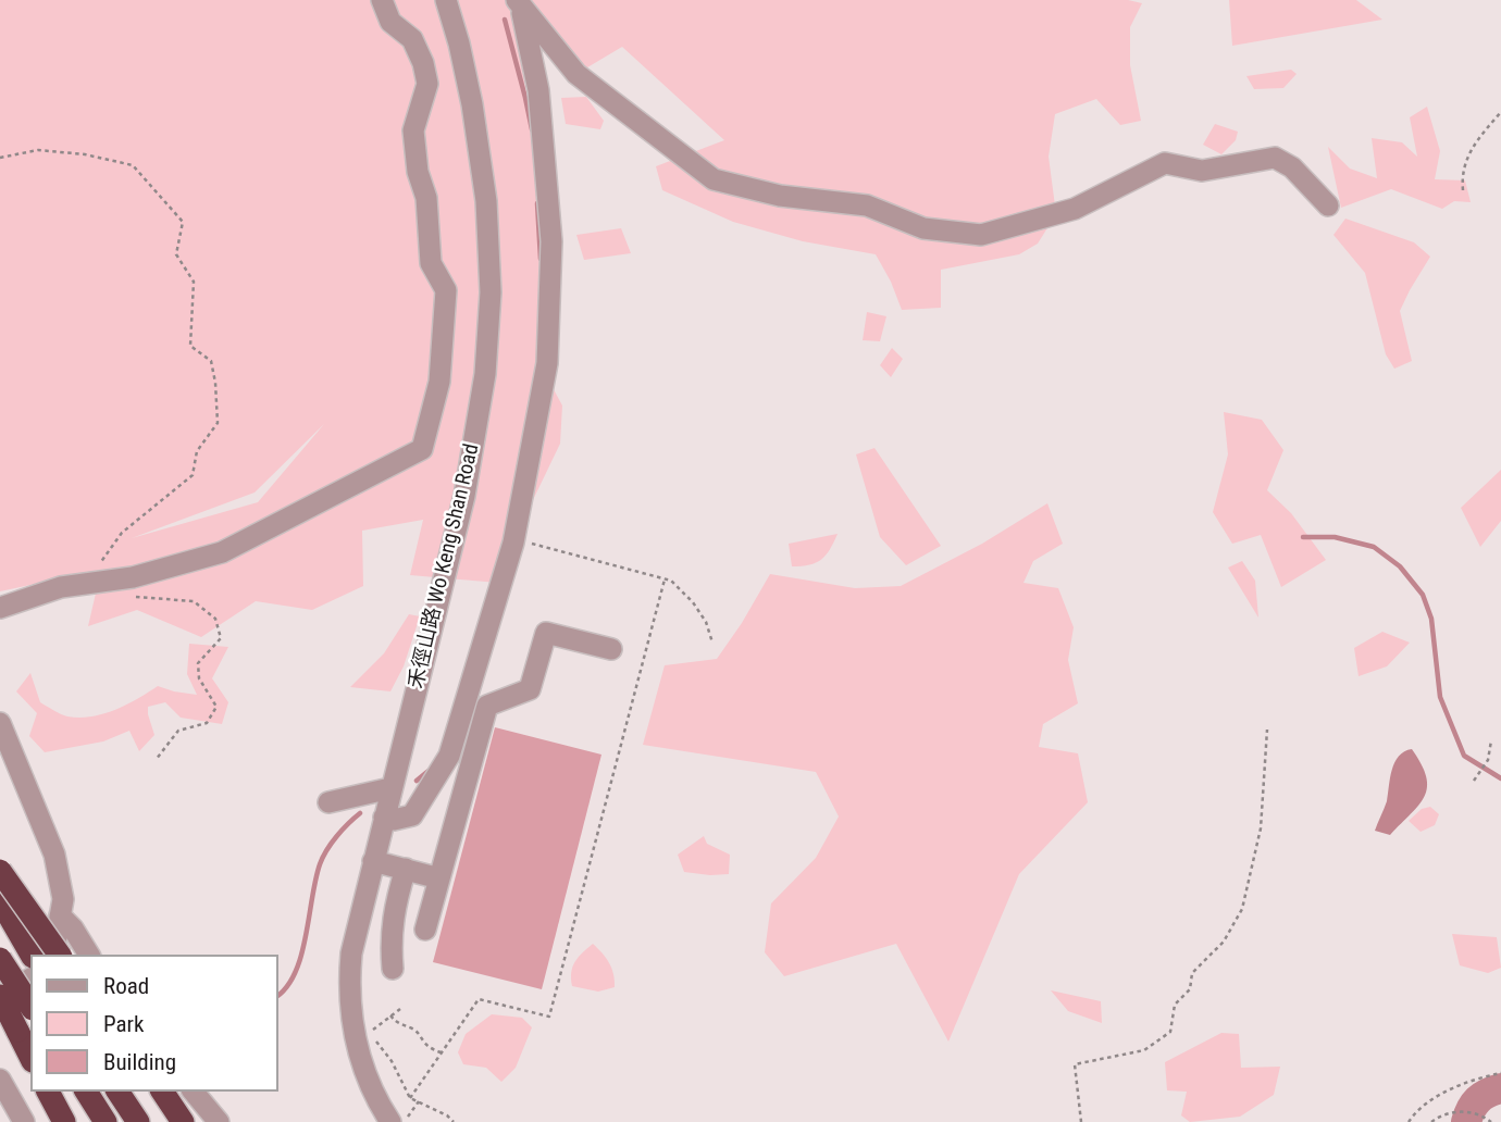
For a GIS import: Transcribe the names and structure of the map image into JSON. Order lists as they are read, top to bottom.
{
  "streets": {
    "street": ["禾徑山路 Wo Keng Shan Road"]
  },
  "legend": ["Road", "Park", "Building"]
}
